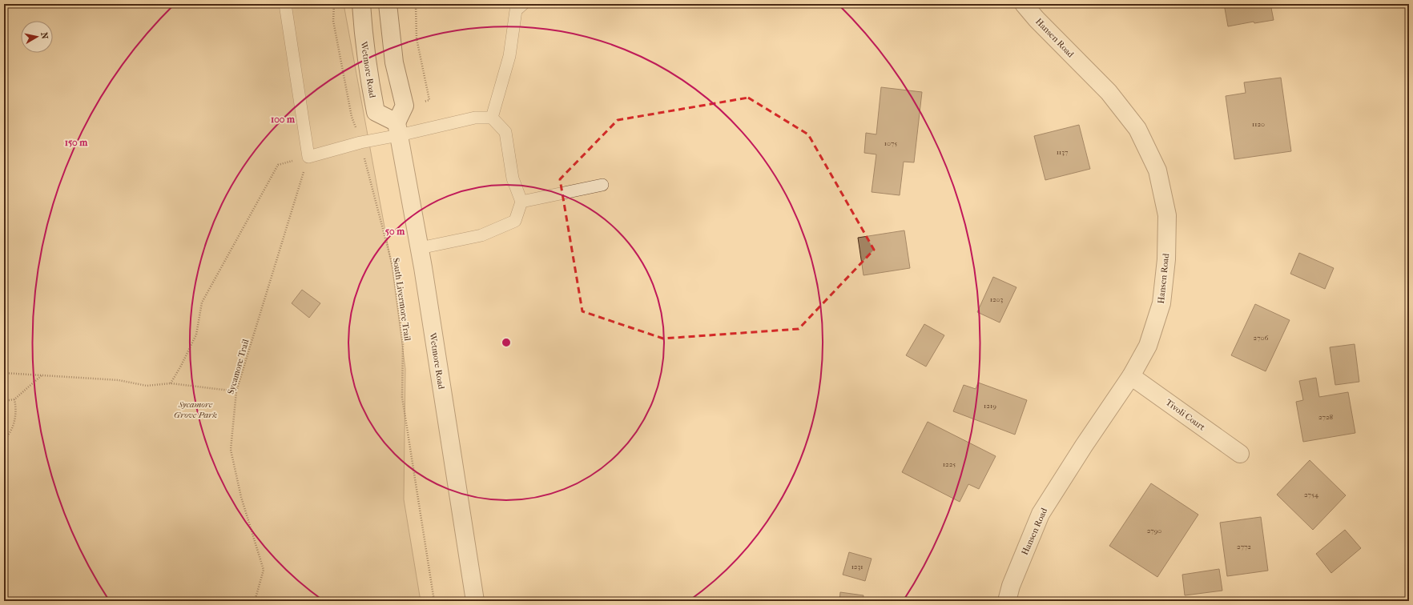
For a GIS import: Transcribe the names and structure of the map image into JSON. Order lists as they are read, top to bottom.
{
  "streets": {
    "street": ["Hansen Road", "Wetmore Road", "Tivoli Court"],
    "path": ["South Livermore Trail", "Sycamore Trail"]
  },
  "crossings": [
    ["Hansen Road", "Tivoli Court"]
  ],
  "parks": ["Sycamore Grove Park"],
  "house_numbers": [
    "1120",
    "1075",
    "1137",
    "1203",
    "2706",
    "1219",
    "2728",
    "1225",
    "2754",
    "2790",
    "2772",
    "1231"
  ],
  "north": "right",
  "rings": ["100 m", "150 m", "50 m"]
}
